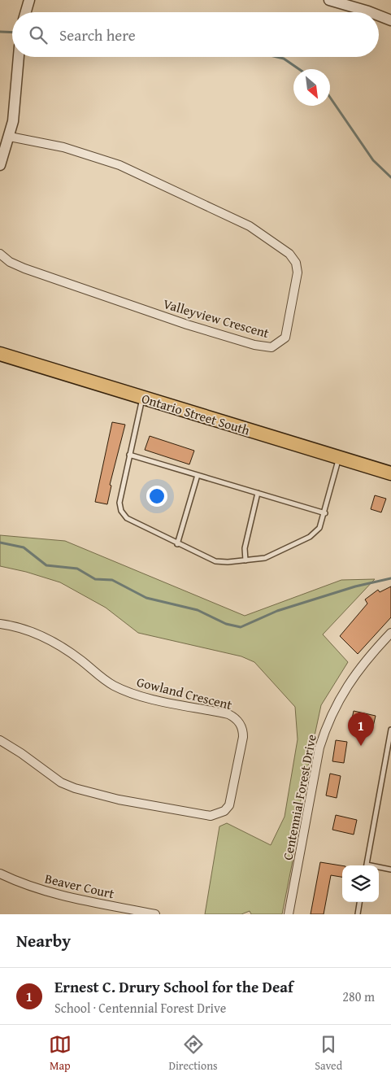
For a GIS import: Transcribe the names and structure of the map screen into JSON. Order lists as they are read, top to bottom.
{
  "streets": {
    "main road": ["Ontario Street South"],
    "street": [
      "Valleyview Crescent",
      "Gowland Crescent",
      "Centennial Forest Drive",
      "Beaver Court"
    ]
  },
  "north": "bottom right",
  "page": {
    "search": "Search here",
    "pins": "1",
    "heading": "Nearby",
    "list": [
      {
        "mark": "1",
        "name": "Ernest C. Drury School for the Deaf",
        "note": "School · Centennial Forest Drive",
        "value": "280 m"
      }
    ],
    "nav": ["Map", "Directions", "Saved"]
  }
}
